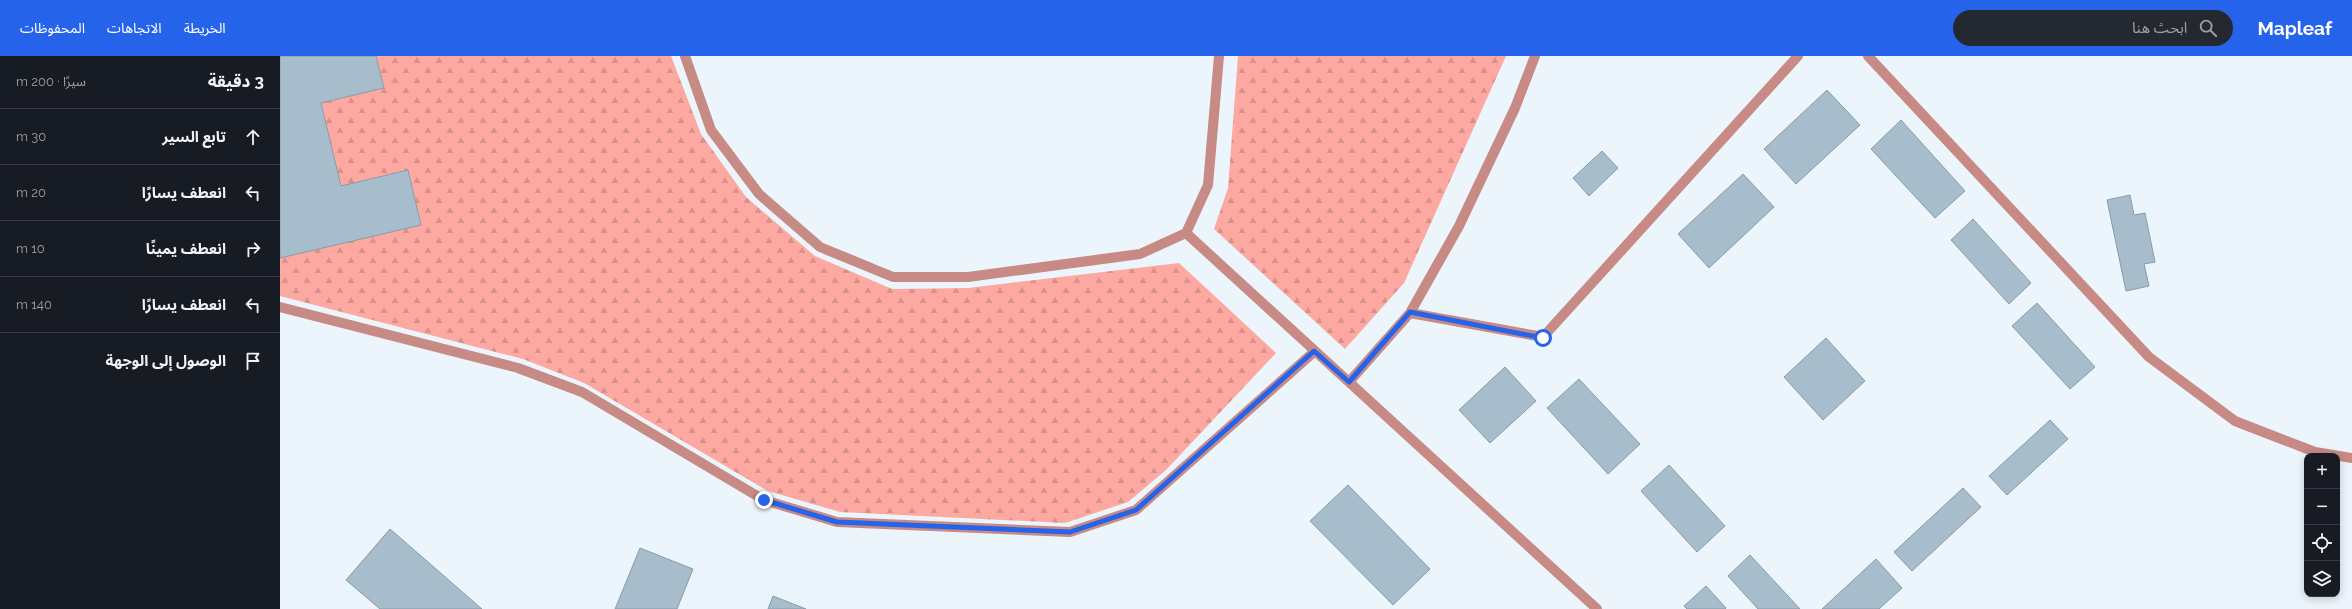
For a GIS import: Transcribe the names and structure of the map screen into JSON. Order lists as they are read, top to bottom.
{
  "page": {
    "header": "Mapleaf",
    "search": "ابحث هنا",
    "nav": ["الخريطة", "الاتجاهات", "المحفوظات"],
    "heading": ["3 دقيقة", "سيرًا · 200 m"],
    "list": [
      ["تابع السير", "30 m"],
      ["انعطف يسارًا", "20 m"],
      ["انعطف يمينًا", "10 m"],
      ["انعطف يسارًا", "140 m"],
      "الوصول إلى الوجهة"
    ],
    "map_buttons": ["+", "−"]
  }
}
